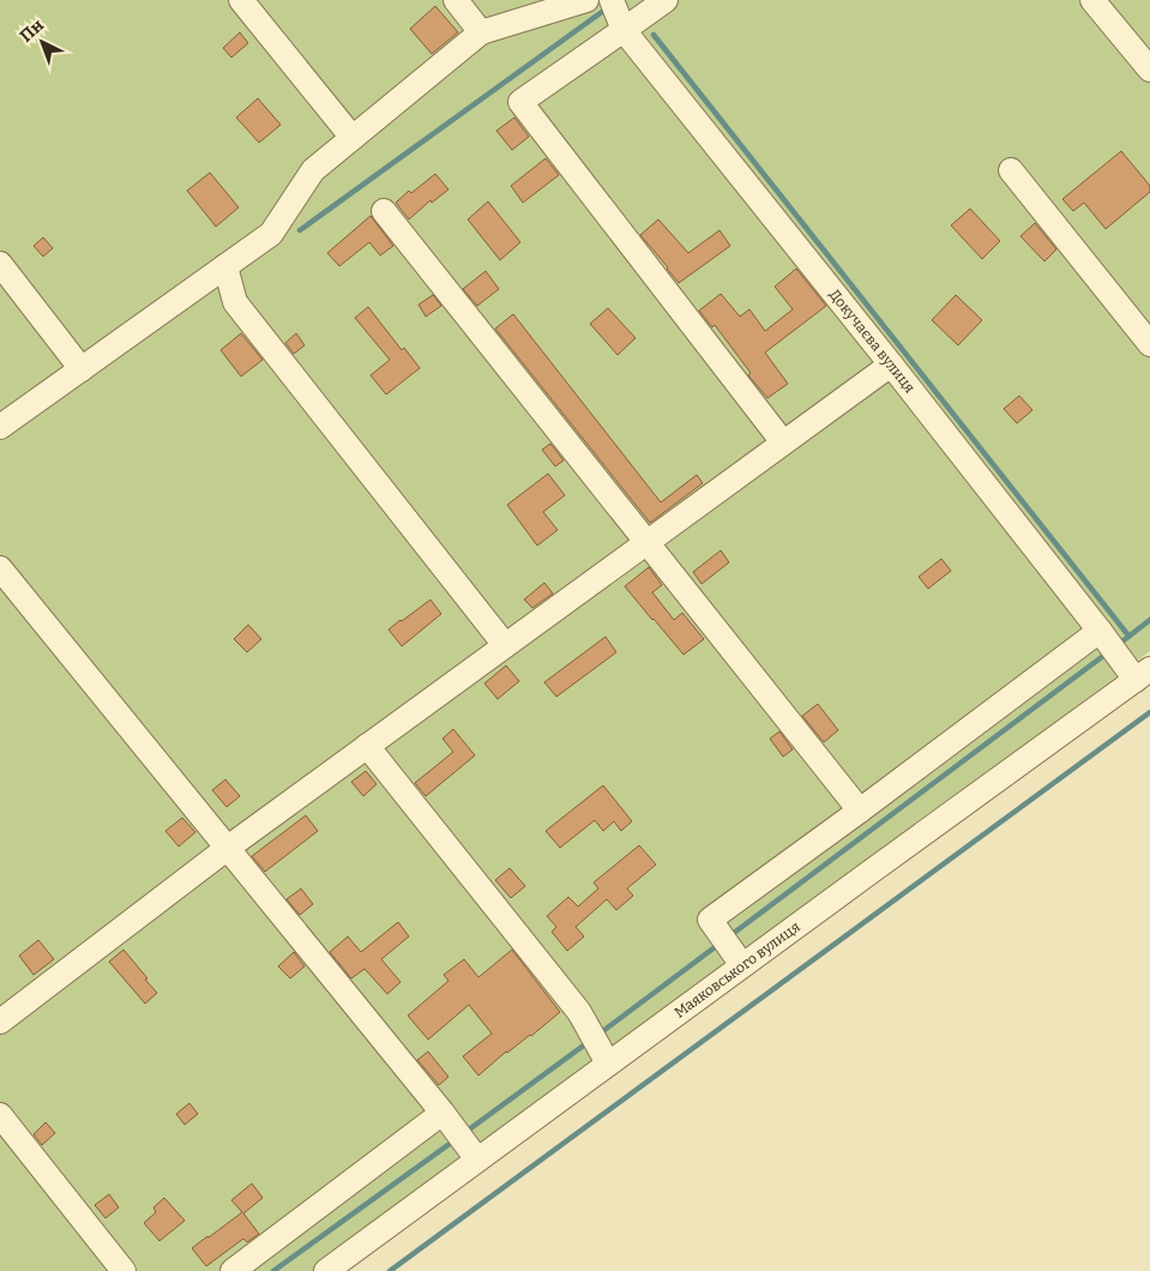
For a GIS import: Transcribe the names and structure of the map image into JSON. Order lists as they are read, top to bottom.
{
  "streets": {
    "street": ["Докучаєва вулиця", "Маяковського вулиця"]
  },
  "crossings": [
    ["Докучаєва вулиця", "Маяковського вулиця"]
  ],
  "north": "top left"
}
